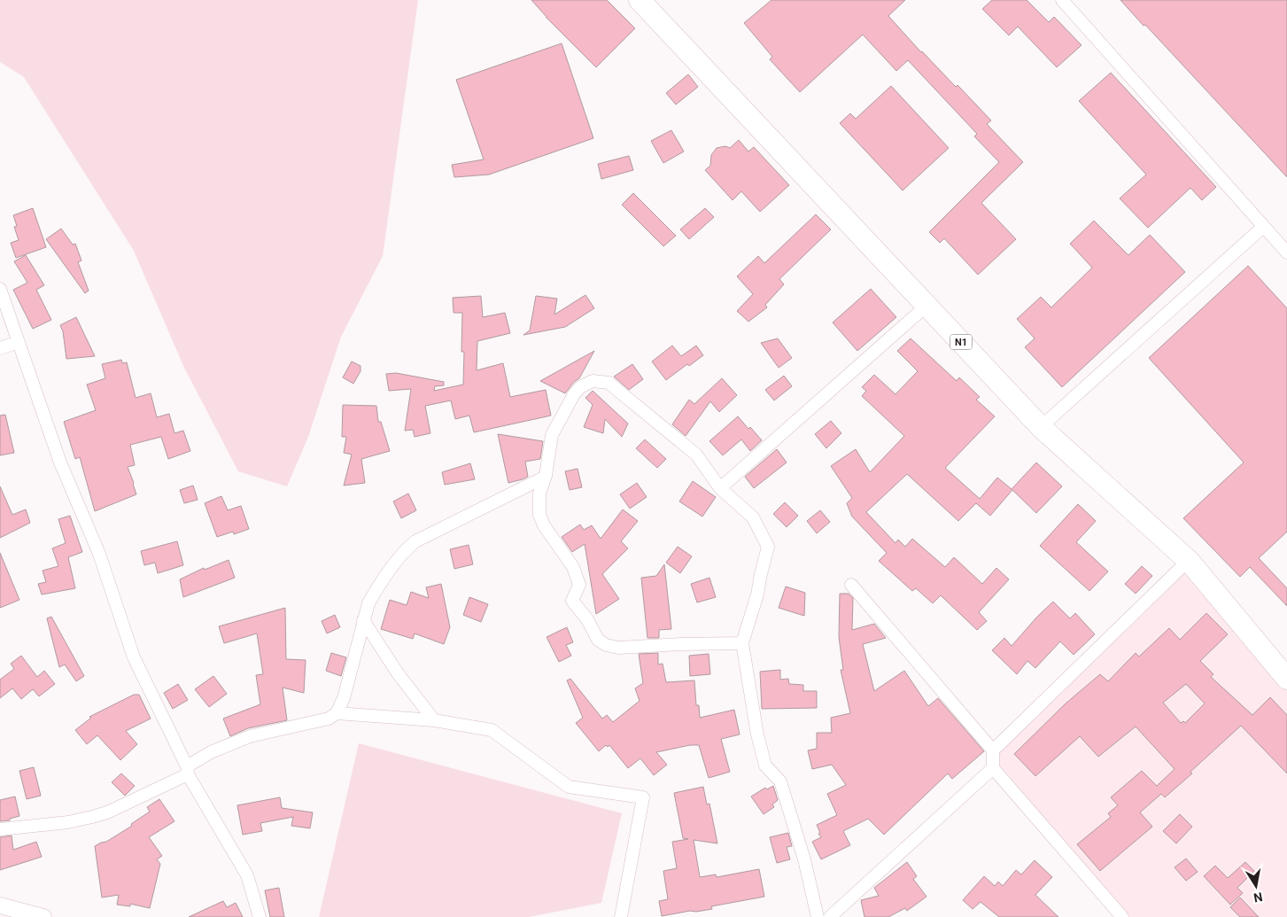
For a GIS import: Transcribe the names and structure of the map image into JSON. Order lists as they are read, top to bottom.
{
  "streets": {
    "highway": ["N1"]
  },
  "north": "bottom"
}
